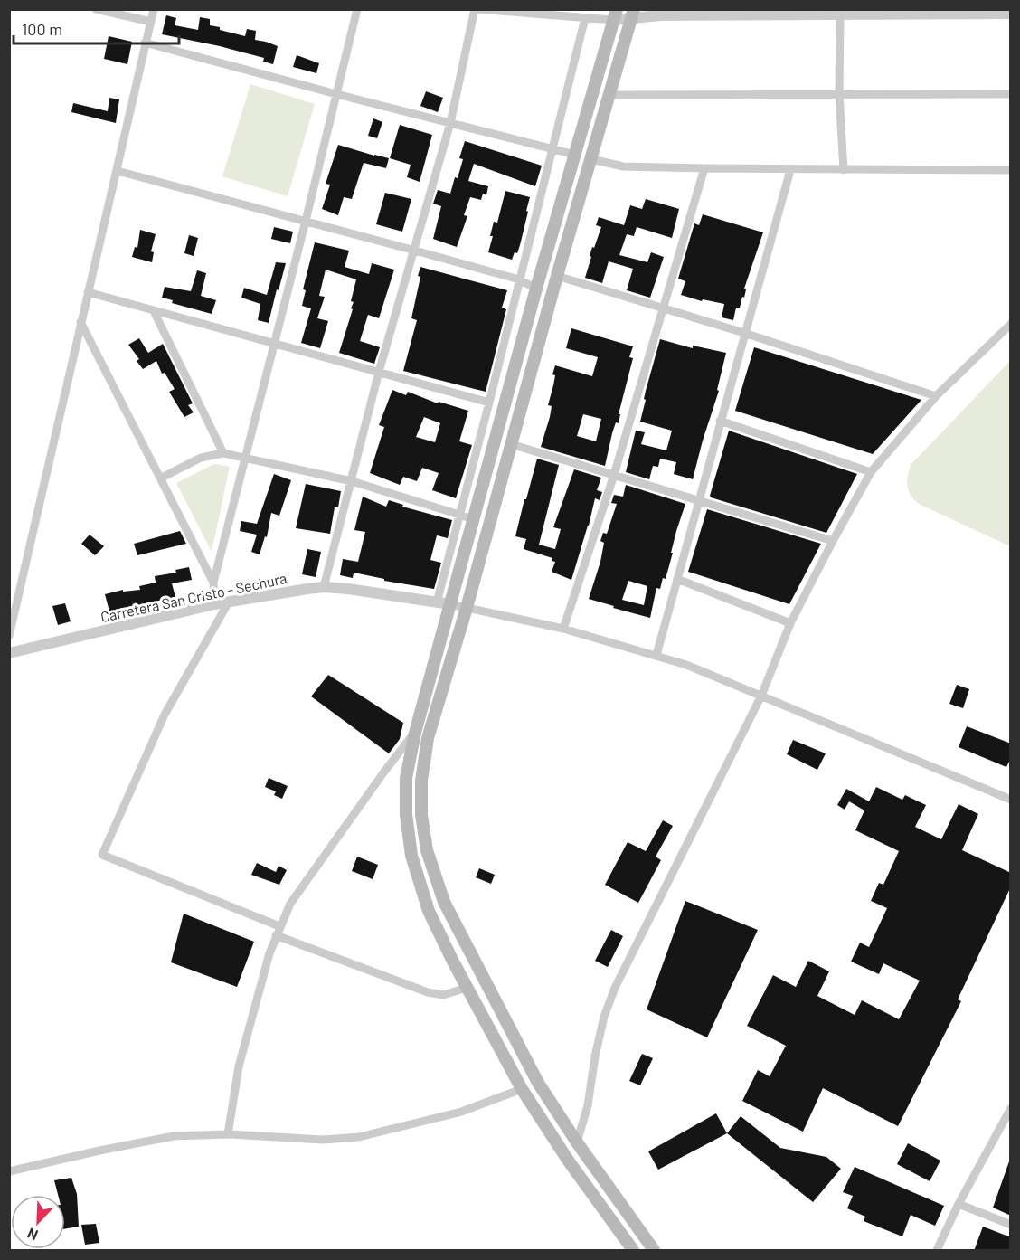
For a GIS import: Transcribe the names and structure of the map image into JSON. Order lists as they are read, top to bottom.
{
  "streets": {
    "street": ["Carretera San Cristo - Sechura"]
  },
  "scale_bar": "100 m",
  "north": "bottom left"
}
